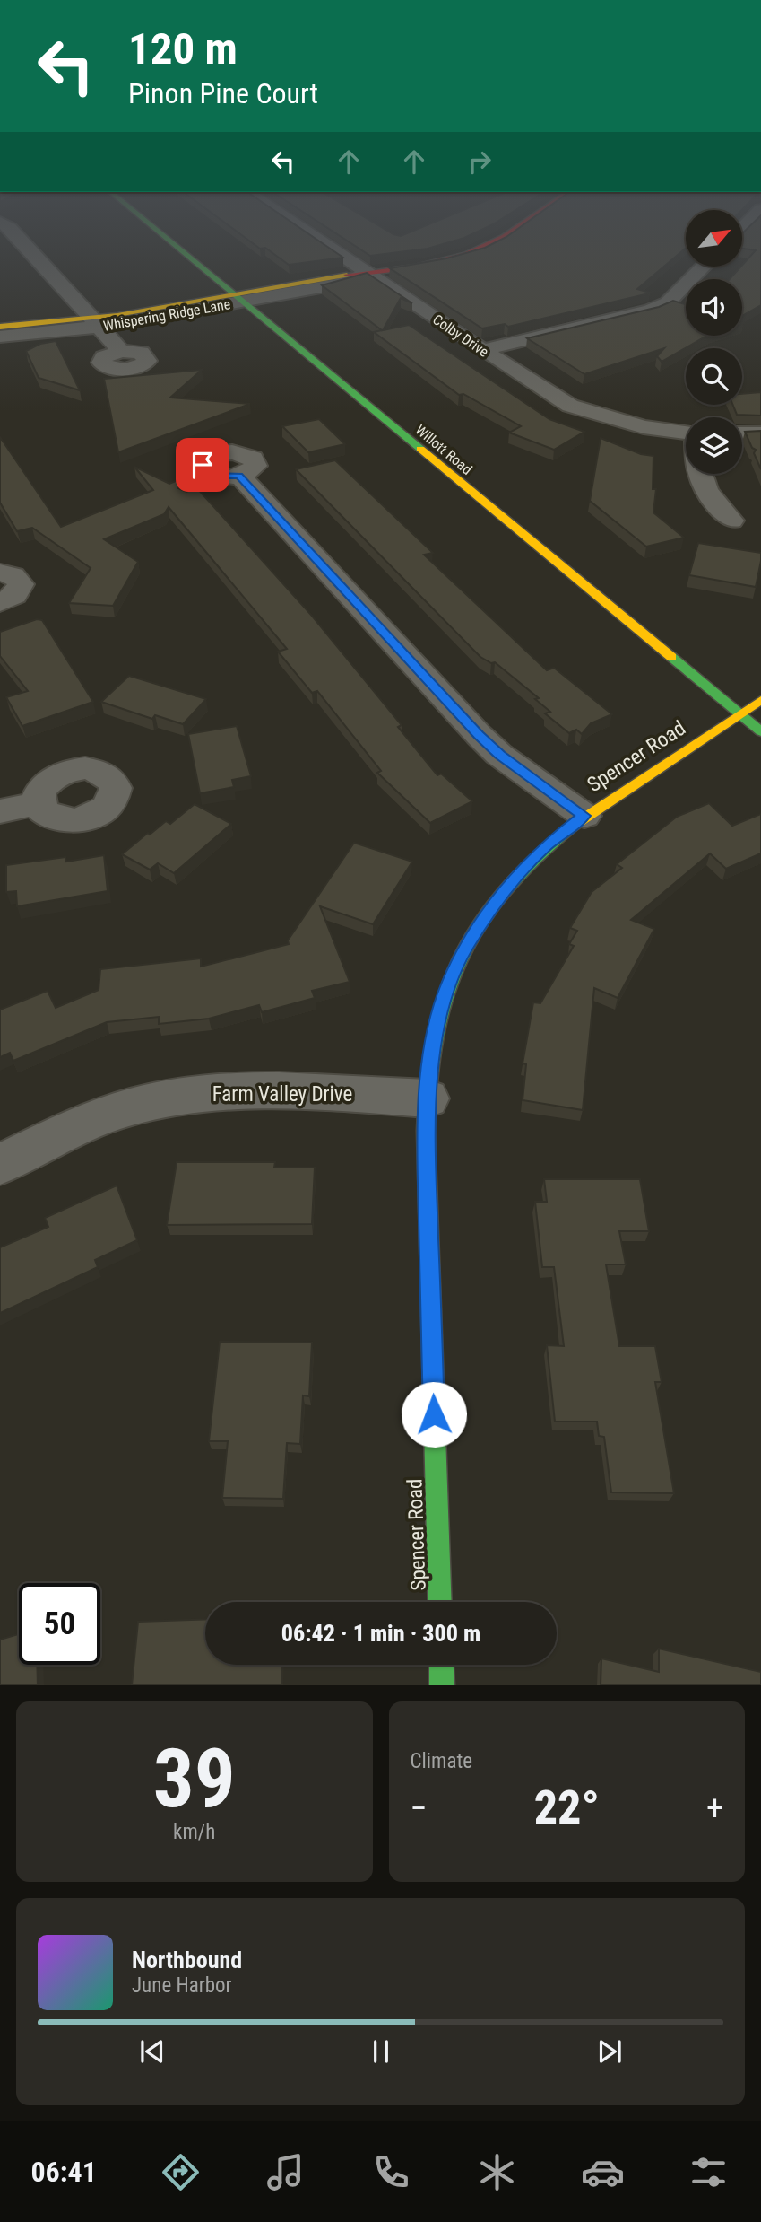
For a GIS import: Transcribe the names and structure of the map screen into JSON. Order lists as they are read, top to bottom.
{
  "streets": {
    "main road": ["Whispering Ridge Lane", "Willott Road", "Spencer Road"],
    "street": ["Colby Drive", "Farm Valley Drive"]
  },
  "crossings": [
    ["Whispering Ridge Lane", "Colby Drive"],
    ["Whispering Ridge Lane", "Willott Road"],
    ["Willott Road", "Spencer Road"],
    ["Spencer Road", "Farm Valley Drive"]
  ],
  "north": "top right",
  "page": {
    "turn": ["120 m", "Pinon Pine Court"],
    "limit": "50",
    "trip": "06:42 · 1 min · 300 m",
    "tile": [
      ["39", "km/h"],
      "Climate"
    ],
    "heat": ["−", "22°", "+"],
    "song": ["Northbound", "June Harbor"],
    "tabs": "06:41"
  }
}
